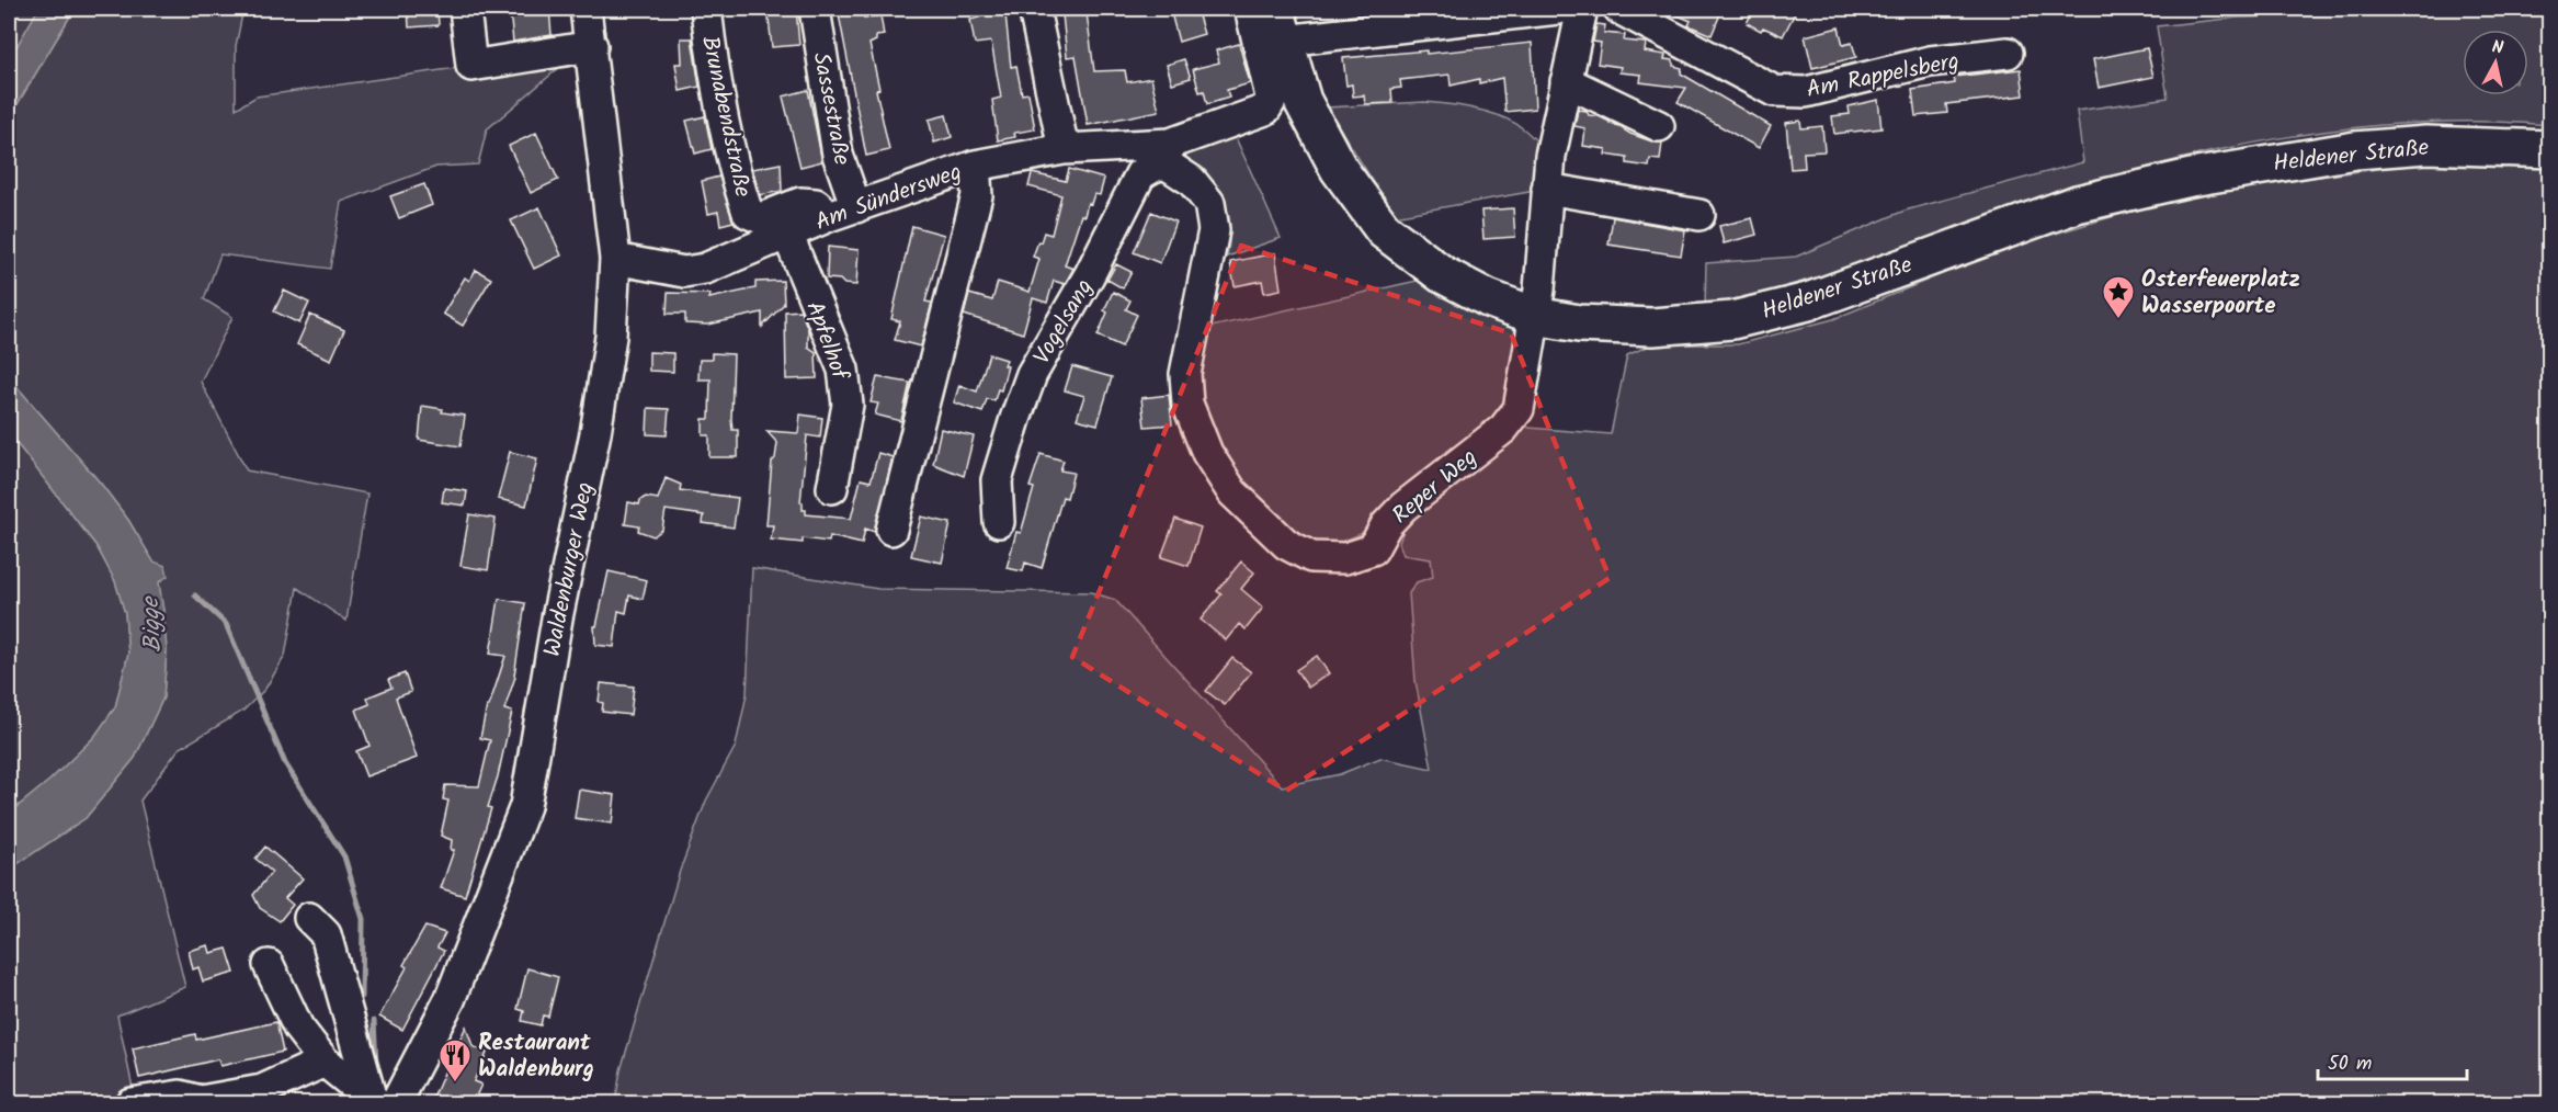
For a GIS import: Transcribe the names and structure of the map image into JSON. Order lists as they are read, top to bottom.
{
  "streets": {
    "main road": ["Heldener Straße"],
    "street": [
      "Am Rappelsberg",
      "Sassestraße",
      "Brunabendstraße",
      "Am Sündersweg",
      "Vogelsang",
      "Apfelhof",
      "Reper Weg",
      "Waldenburger Weg"
    ]
  },
  "crossings": [
    ["Sassestraße", "Brunabendstraße"],
    ["Sassestraße", "Am Sündersweg"],
    ["Brunabendstraße", "Am Sündersweg"],
    ["Heldener Straße", "Reper Weg"],
    ["Am Sündersweg", "Vogelsang"],
    ["Am Sündersweg", "Apfelhof"],
    ["Am Sündersweg", "Reper Weg"],
    ["Am Sündersweg", "Waldenburger Weg"],
    ["Vogelsang", "Reper Weg"]
  ],
  "water": ["Bigge"],
  "places": {
    "place": ["Osterfeuerplatz Wasserpoorte"],
    "restaurant": ["Restaurant Waldenburg"]
  },
  "scale_bar": "50 m",
  "north": "top"
}
